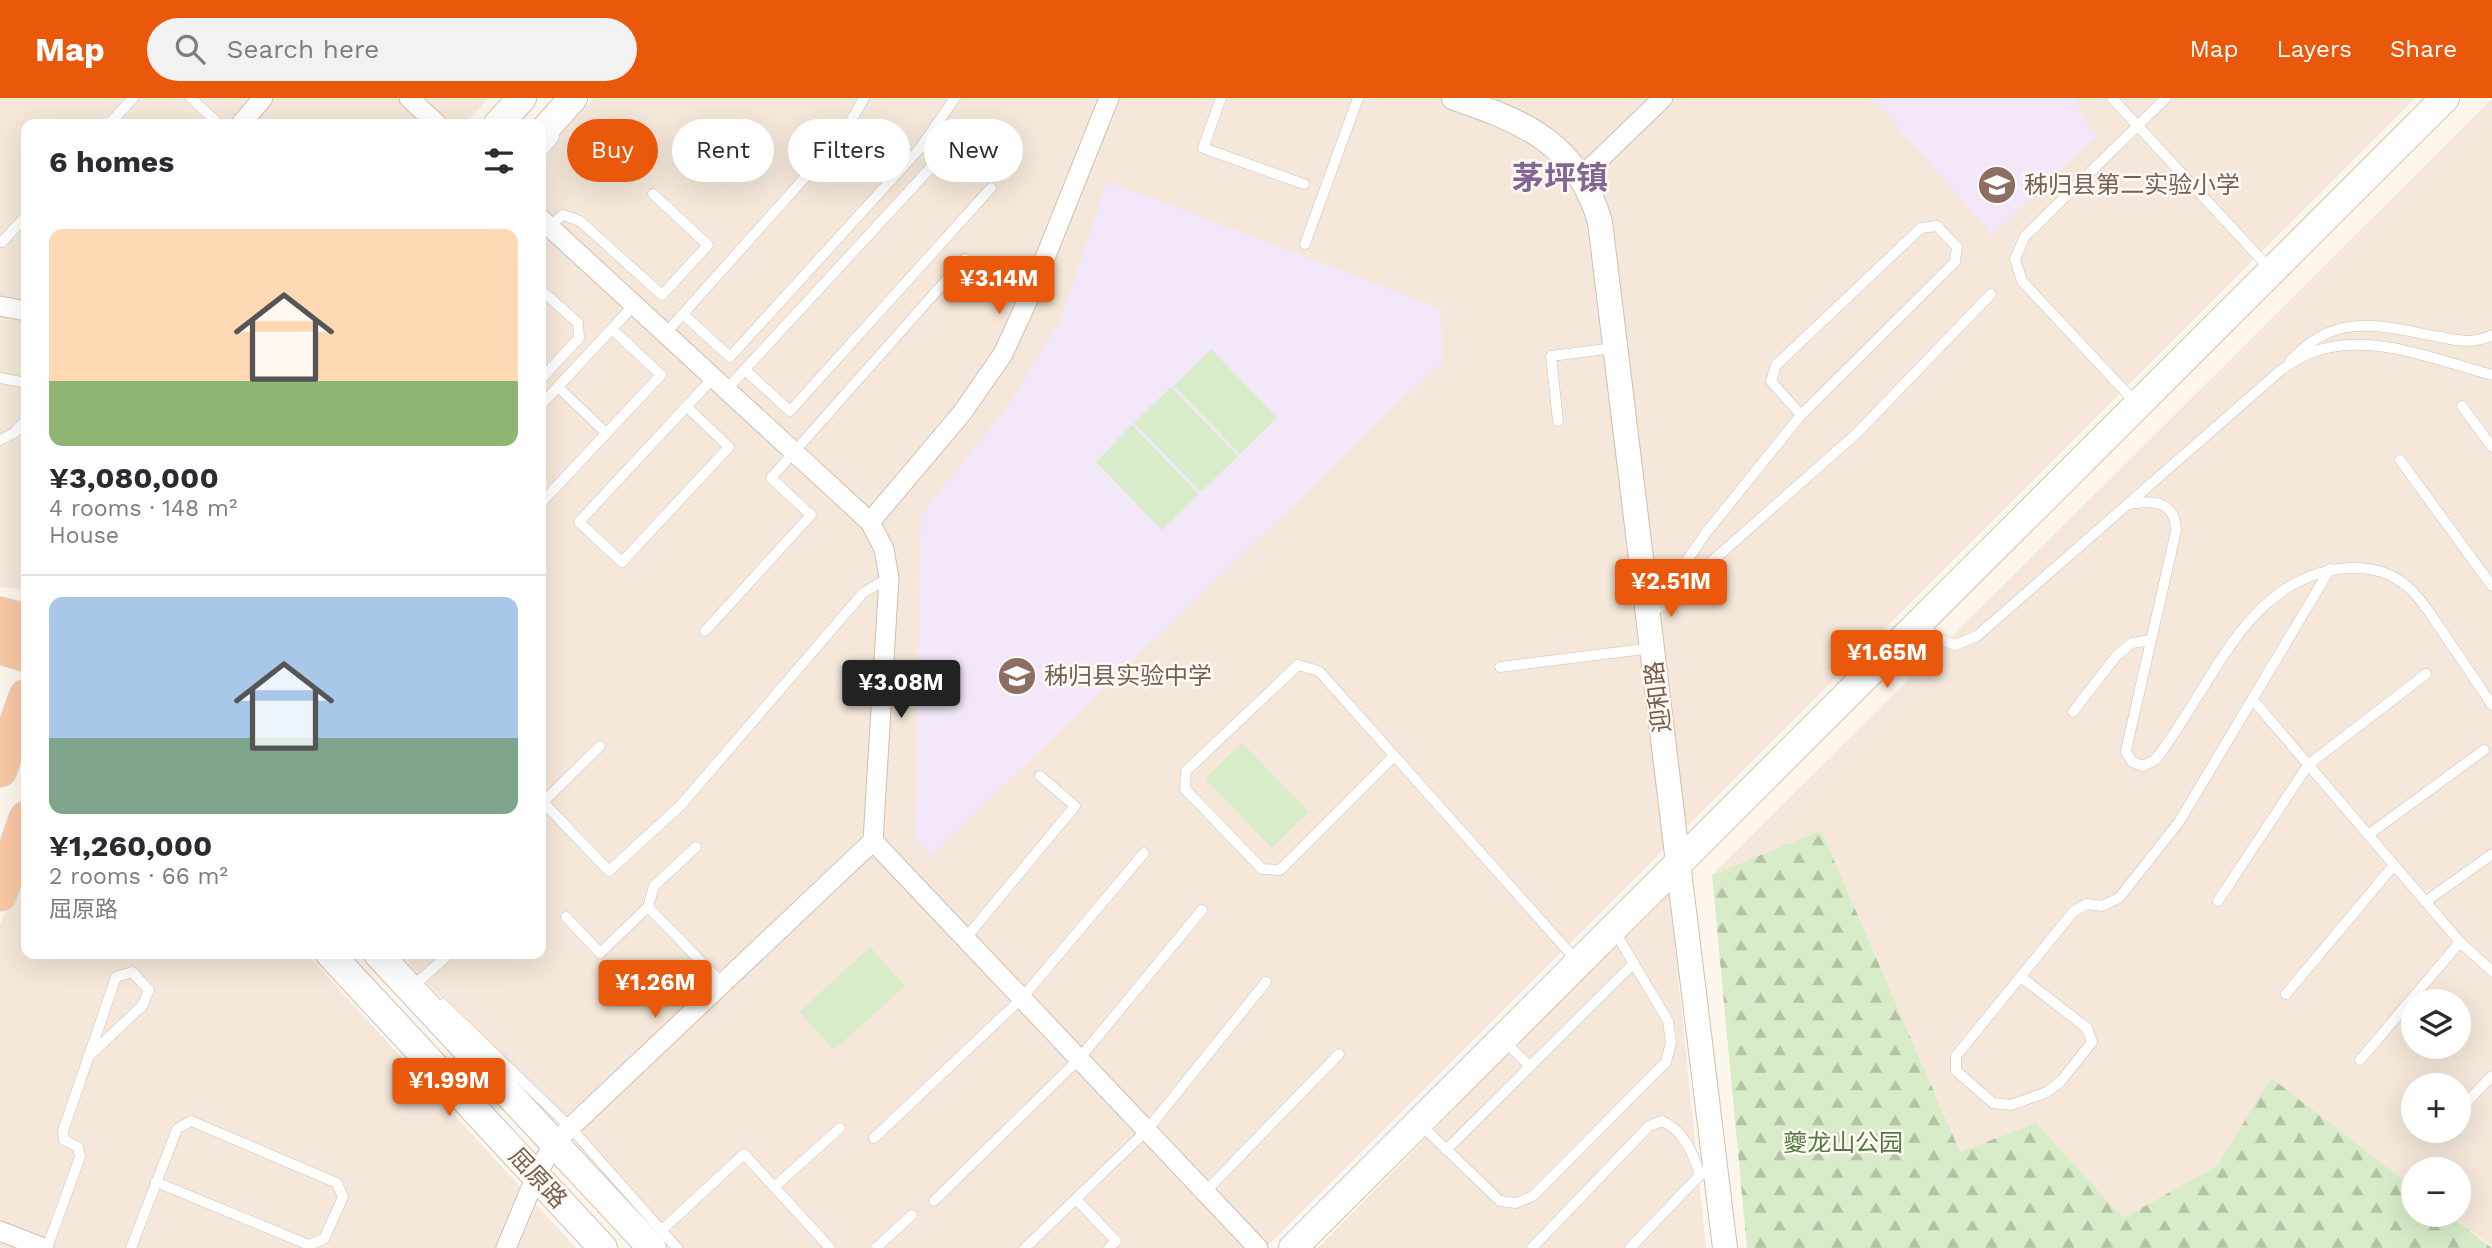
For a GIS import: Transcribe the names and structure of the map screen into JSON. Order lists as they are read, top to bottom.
{
  "streets": {
    "main road": ["屈原路"],
    "street": ["迎和路"]
  },
  "districts": ["茅坪镇"],
  "parks": ["夔龙山公园"],
  "places": {
    "school or university": ["秭归县第二实验小学", "秭归县实验中学"]
  },
  "page": {
    "header": "Map",
    "search": "Search here",
    "nav": ["Map", "Layers", "Share"],
    "chip": [
      "Buy",
      "Rent",
      "Filters",
      "New"
    ],
    "heading": "6 homes",
    "list": [
      {
        "name": "¥3,080,000",
        "note": "4 rooms · 148 m² · House"
      },
      {
        "name": "¥1,260,000",
        "note": "2 rooms · 66 m² · 屈原路"
      }
    ],
    "price": [
      "¥3.14M",
      "¥2.51M",
      "¥1.65M",
      "¥3.08M",
      "¥1.26M",
      "¥1.99M"
    ],
    "map_buttons": ["+", "−"]
  }
}
